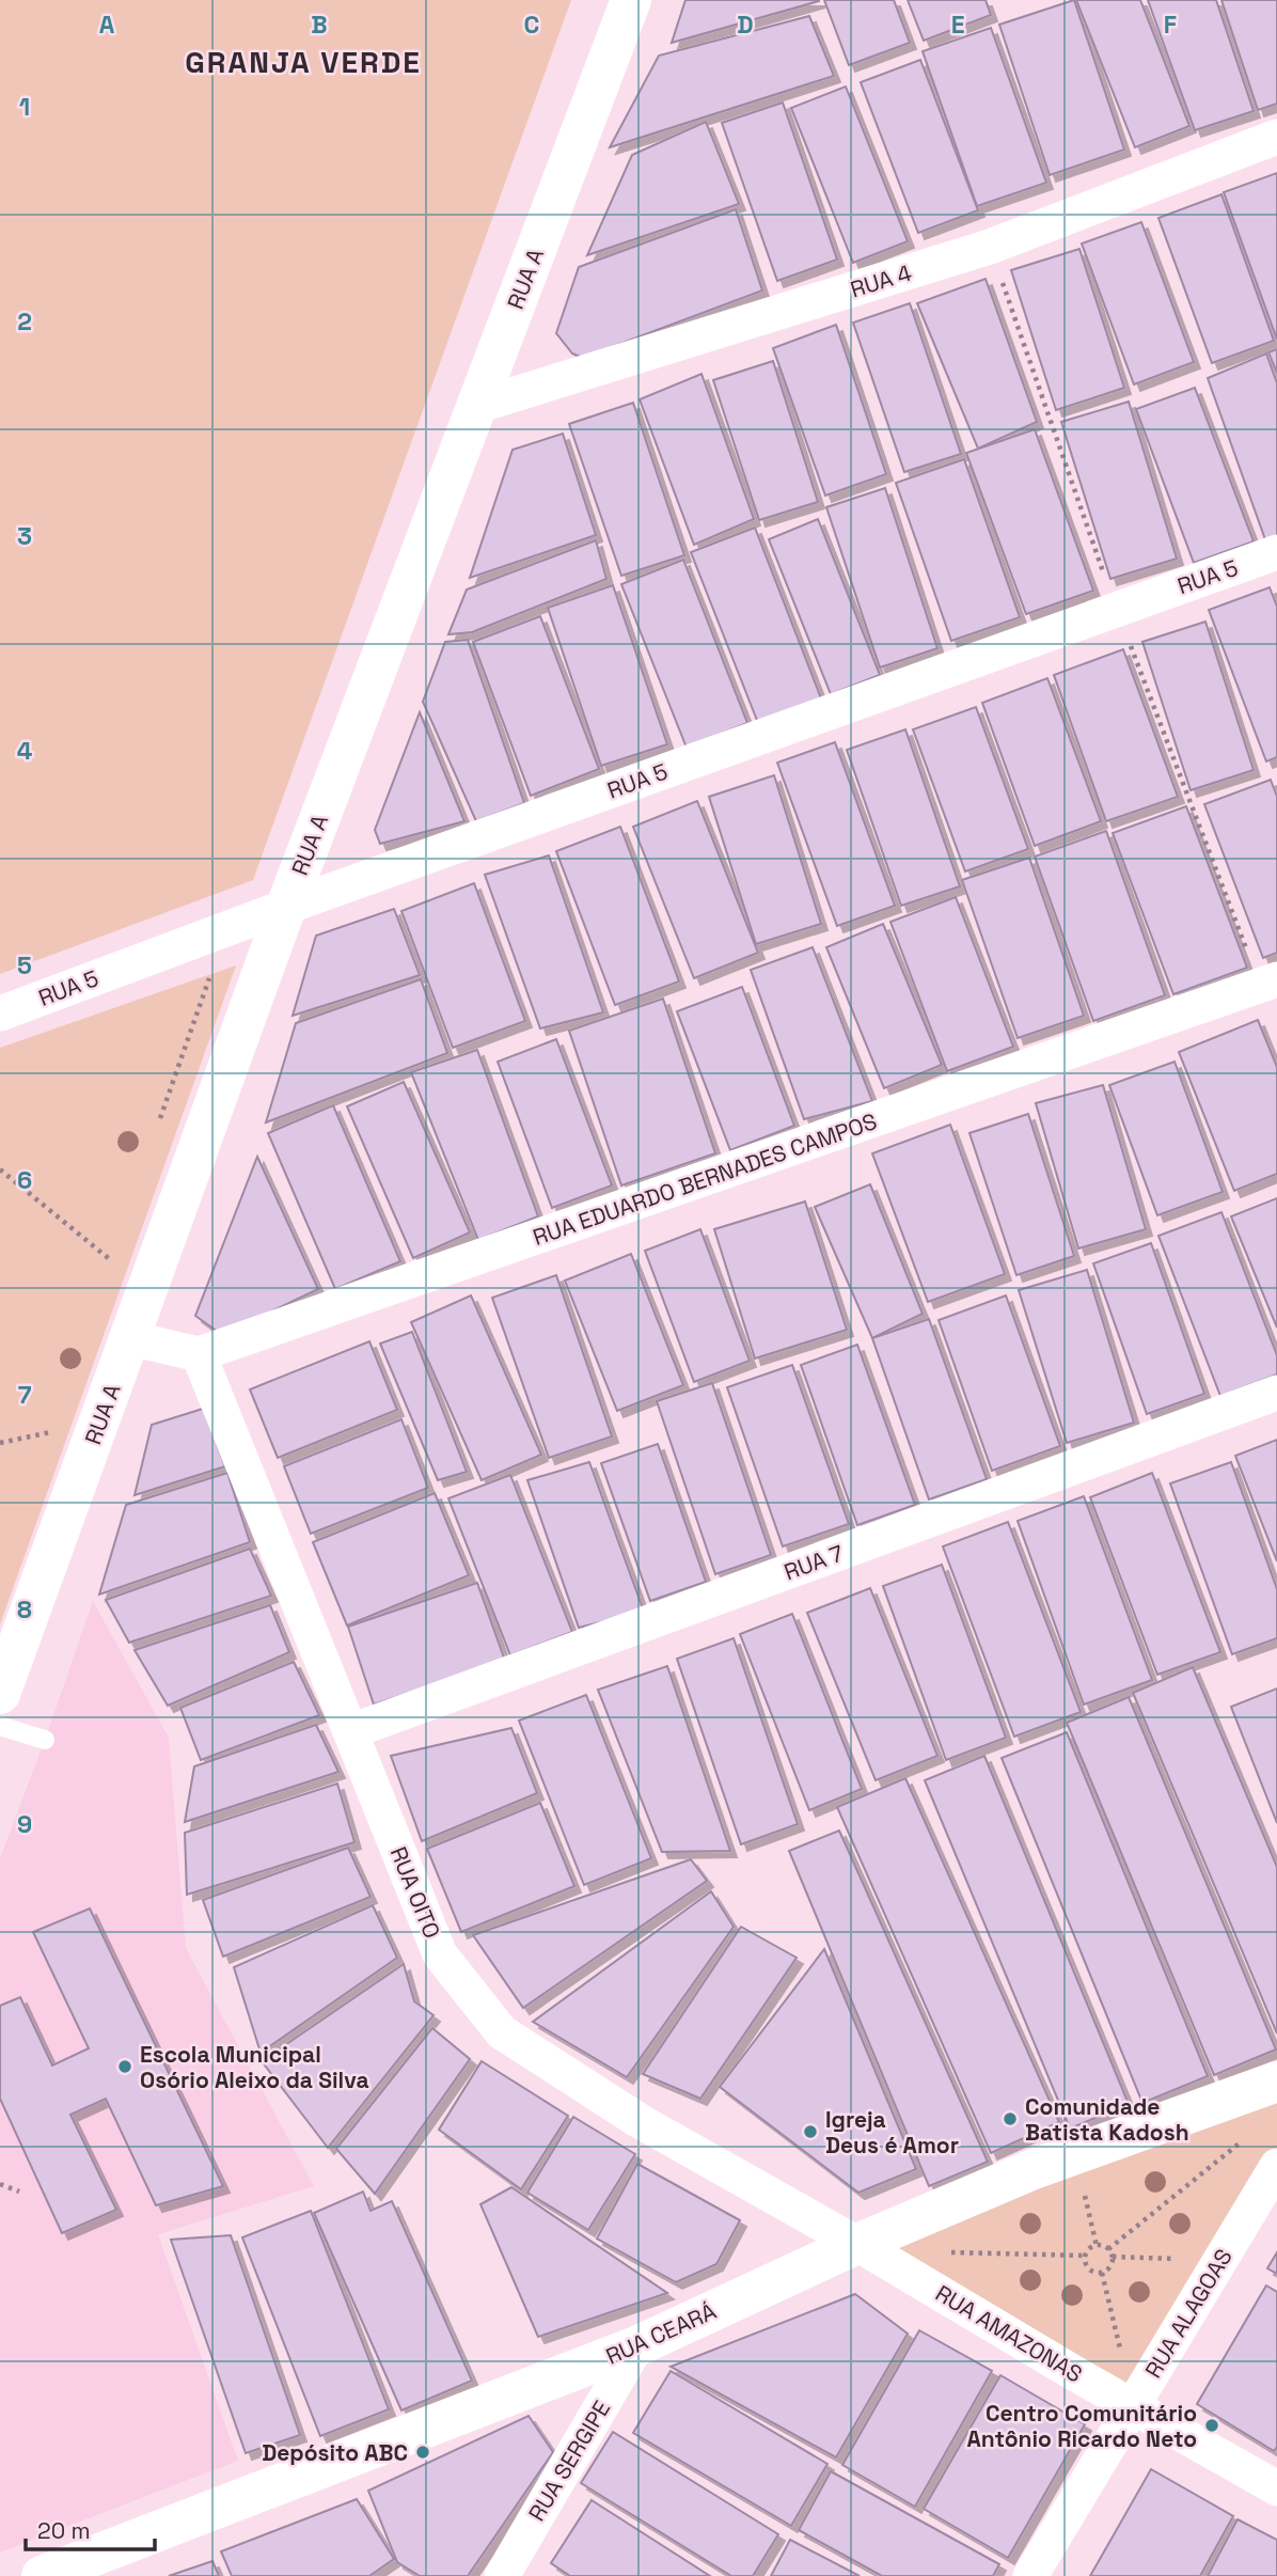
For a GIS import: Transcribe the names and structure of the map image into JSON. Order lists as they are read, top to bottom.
{
  "streets": {
    "street": [
      "RUA A",
      "RUA 4",
      "RUA 5",
      "RUA EDUARDO BERNADES CAMPOS",
      "RUA 7",
      "RUA OITO",
      "RUA ALAGOAS",
      "RUA CEARÁ",
      "RUA AMAZONAS",
      "RUA SERGIPE"
    ]
  },
  "crossings": [
    ["RUA A", "RUA 4"],
    ["RUA A", "RUA 5"],
    ["RUA EDUARDO BERNADES CAMPOS", "RUA OITO"],
    ["RUA 7", "RUA OITO"],
    ["RUA OITO", "RUA CEARÁ"],
    ["RUA OITO", "RUA AMAZONAS"],
    ["RUA ALAGOAS", "RUA AMAZONAS"],
    ["RUA CEARÁ", "RUA AMAZONAS"],
    ["RUA CEARÁ", "RUA SERGIPE"]
  ],
  "districts": ["GRANJA VERDE"],
  "places": [
    "Escola Municipal Osório Aleixo da Silva",
    "Comunidade Batista Kadosh",
    "Igreja Deus é Amor",
    "Centro Comunitário Antônio Ricardo Neto",
    "Depósito ABC"
  ],
  "scale_bar": "20 m",
  "grid": {
    "columns": [
      "A",
      "B",
      "C",
      "D",
      "E",
      "F"
    ],
    "rows": [
      "1",
      "2",
      "3",
      "4",
      "5",
      "6",
      "7",
      "8",
      "9"
    ]
  }
}
